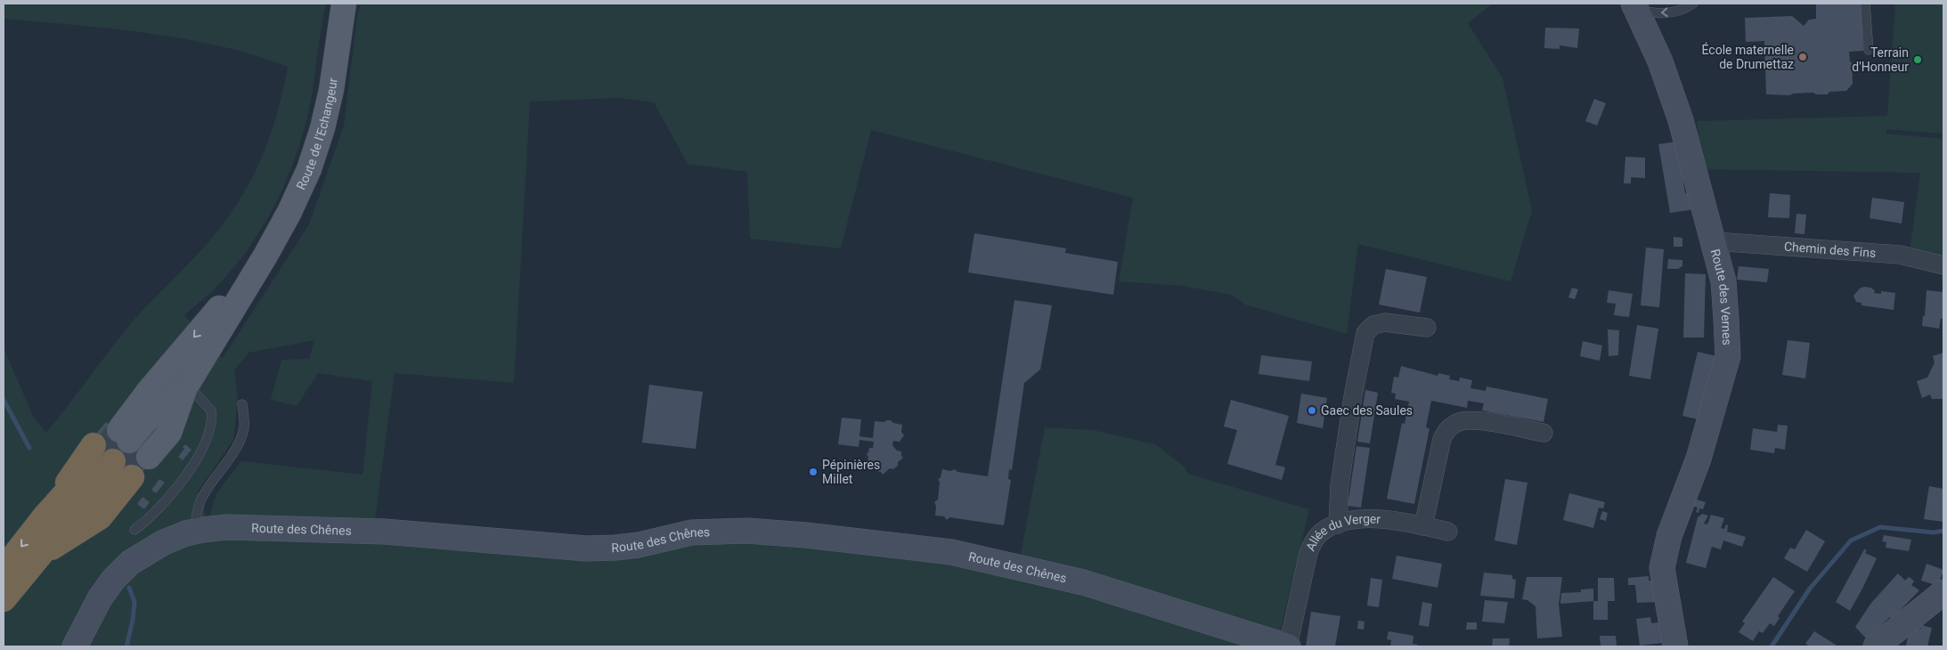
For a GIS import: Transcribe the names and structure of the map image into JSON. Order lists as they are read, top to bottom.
{
  "streets": {
    "main road": ["Route de l'Echangeur"],
    "street": [
      "Chemin des Fins",
      "Route des Vernes",
      "Route des Chênes",
      "Allée du Verger"
    ]
  },
  "crossings": [
    ["Chemin des Fins", "Route des Vernes"],
    ["Route des Chênes", "Allée du Verger"]
  ],
  "places": [
    "École maternelle de Drumettaz",
    "Terrain d'Honneur",
    "Gaec des Saules",
    "Pépinières Millet"
  ]
}
